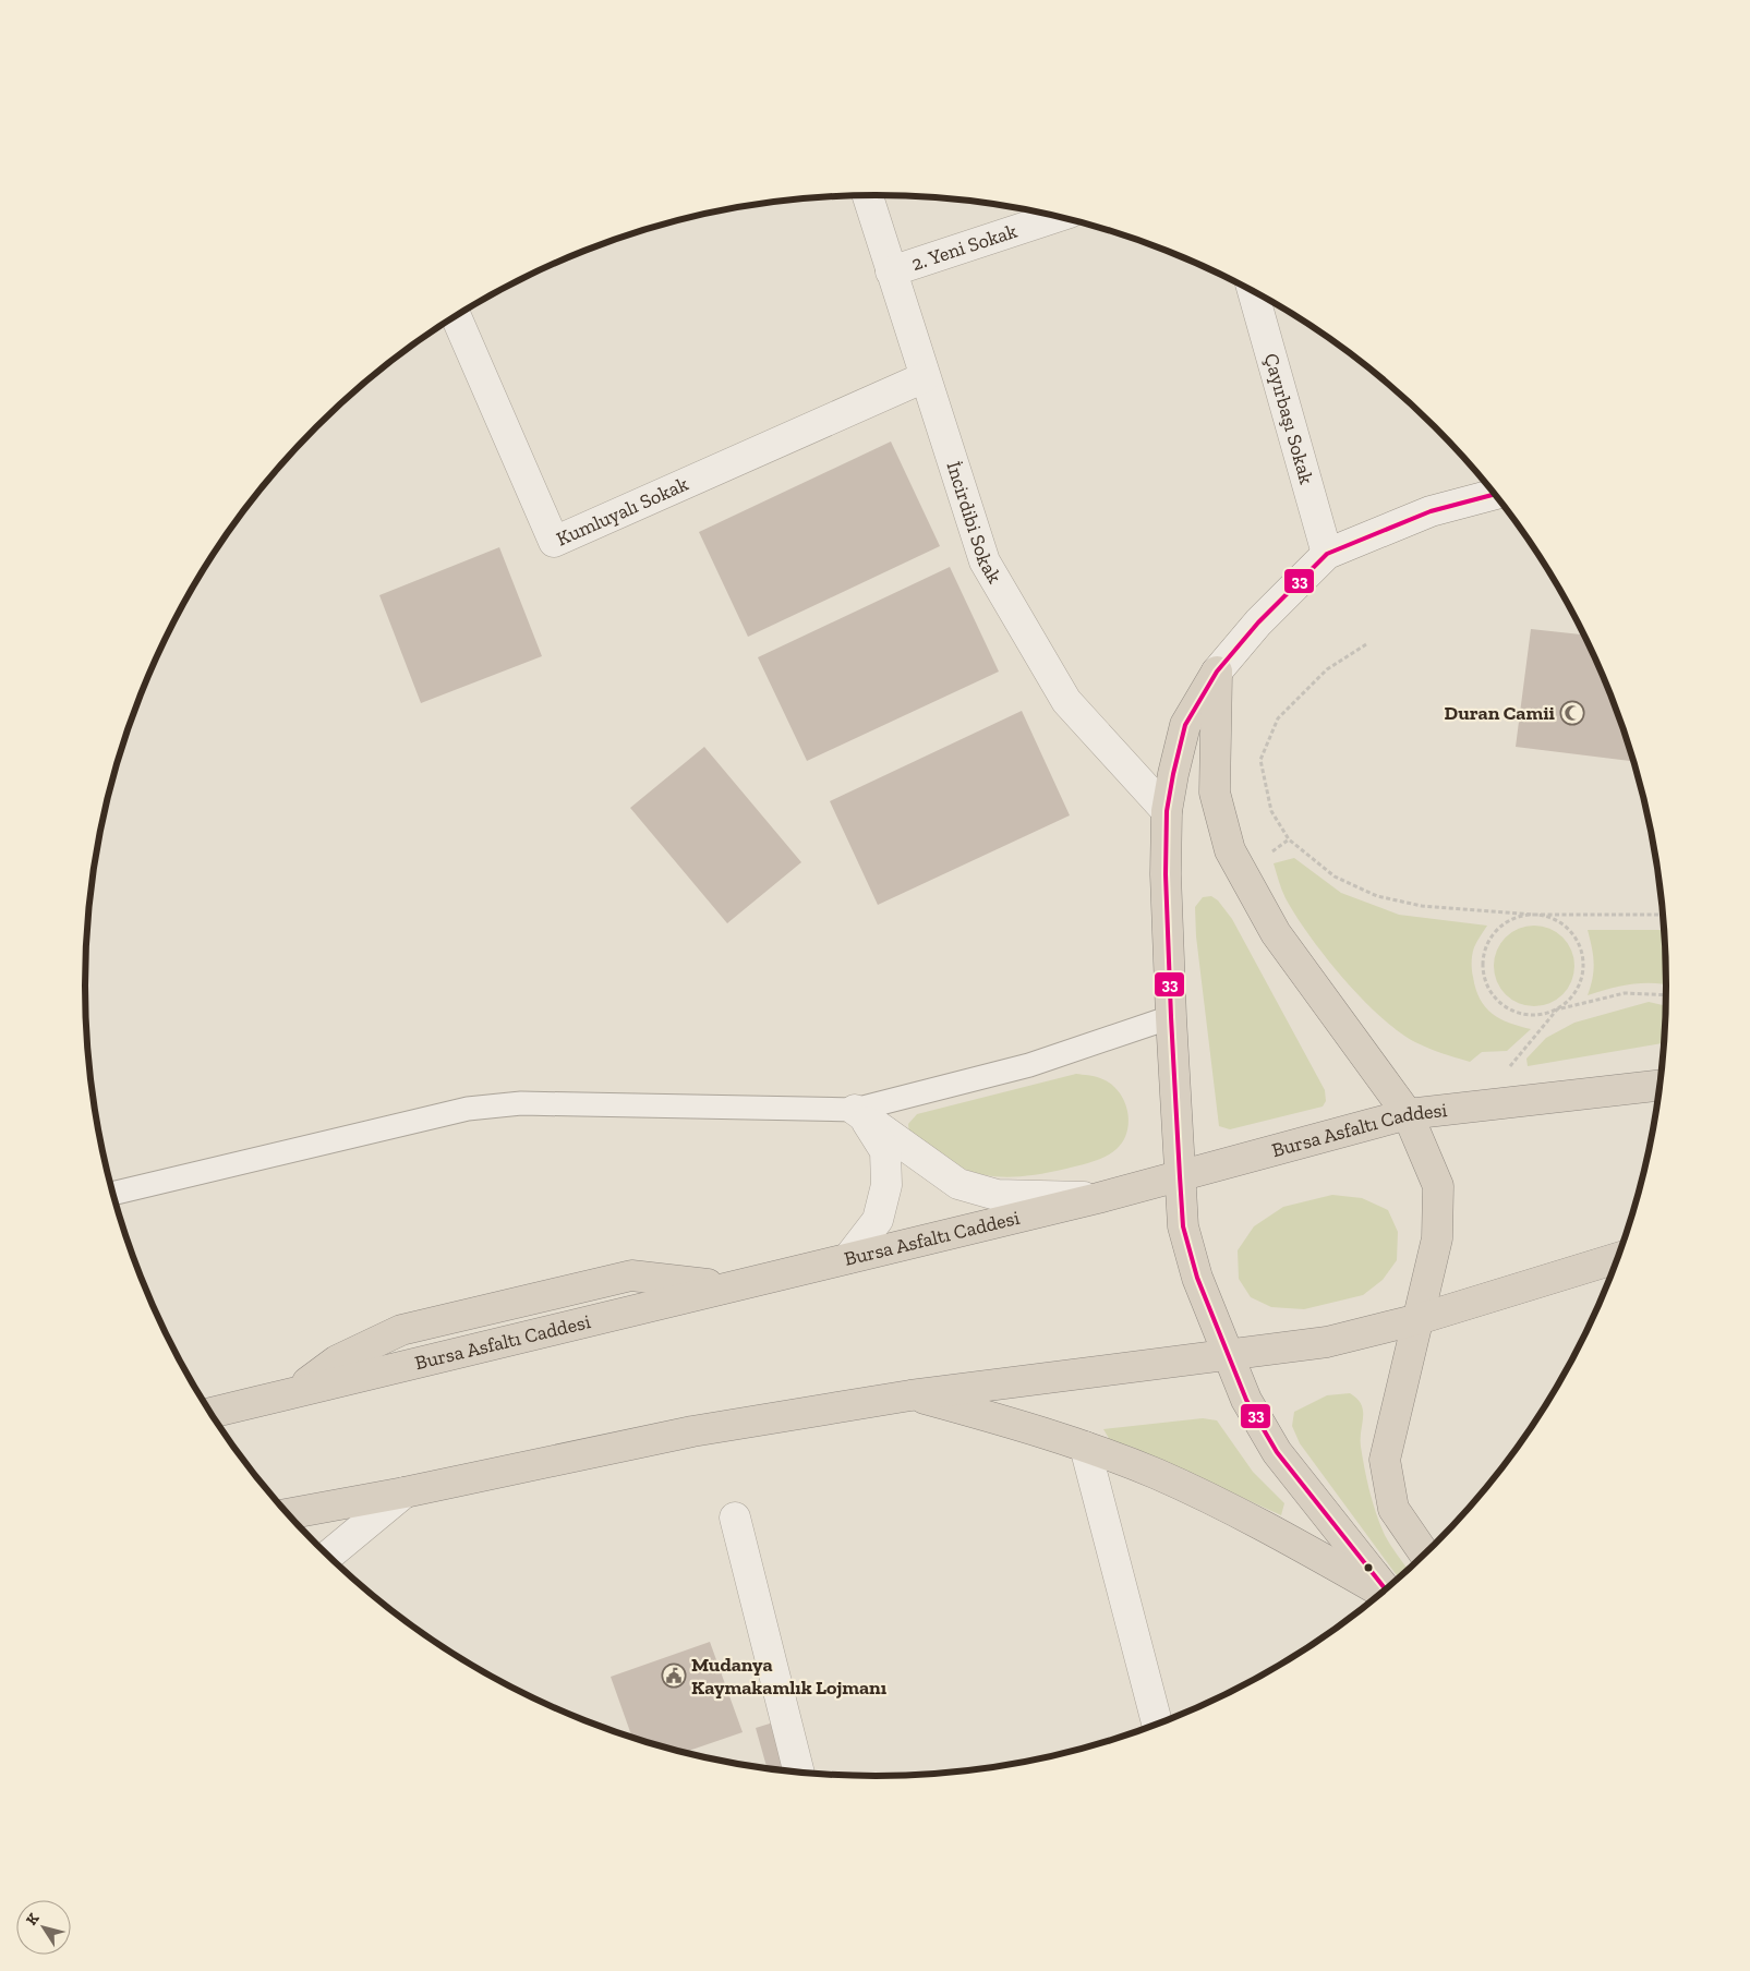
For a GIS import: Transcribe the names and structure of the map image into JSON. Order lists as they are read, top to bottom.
{
  "streets": {
    "highway": ["Bursa Asfaltı Caddesi"],
    "street": [
      "2. Yeni Sokak",
      "Çayırbaşı Sokak",
      "Kumluyalı Sokak",
      "İncirdibi Sokak"
    ]
  },
  "crossings": [
    ["2. Yeni Sokak", "İncirdibi Sokak"],
    ["Kumluyalı Sokak", "İncirdibi Sokak"]
  ],
  "places": {
    "mosque": ["Duran Camii"],
    "public building": ["Mudanya Kaymakamlık Lojmanı"]
  },
  "lines": ["transit line 33"],
  "north": "top left"
}
